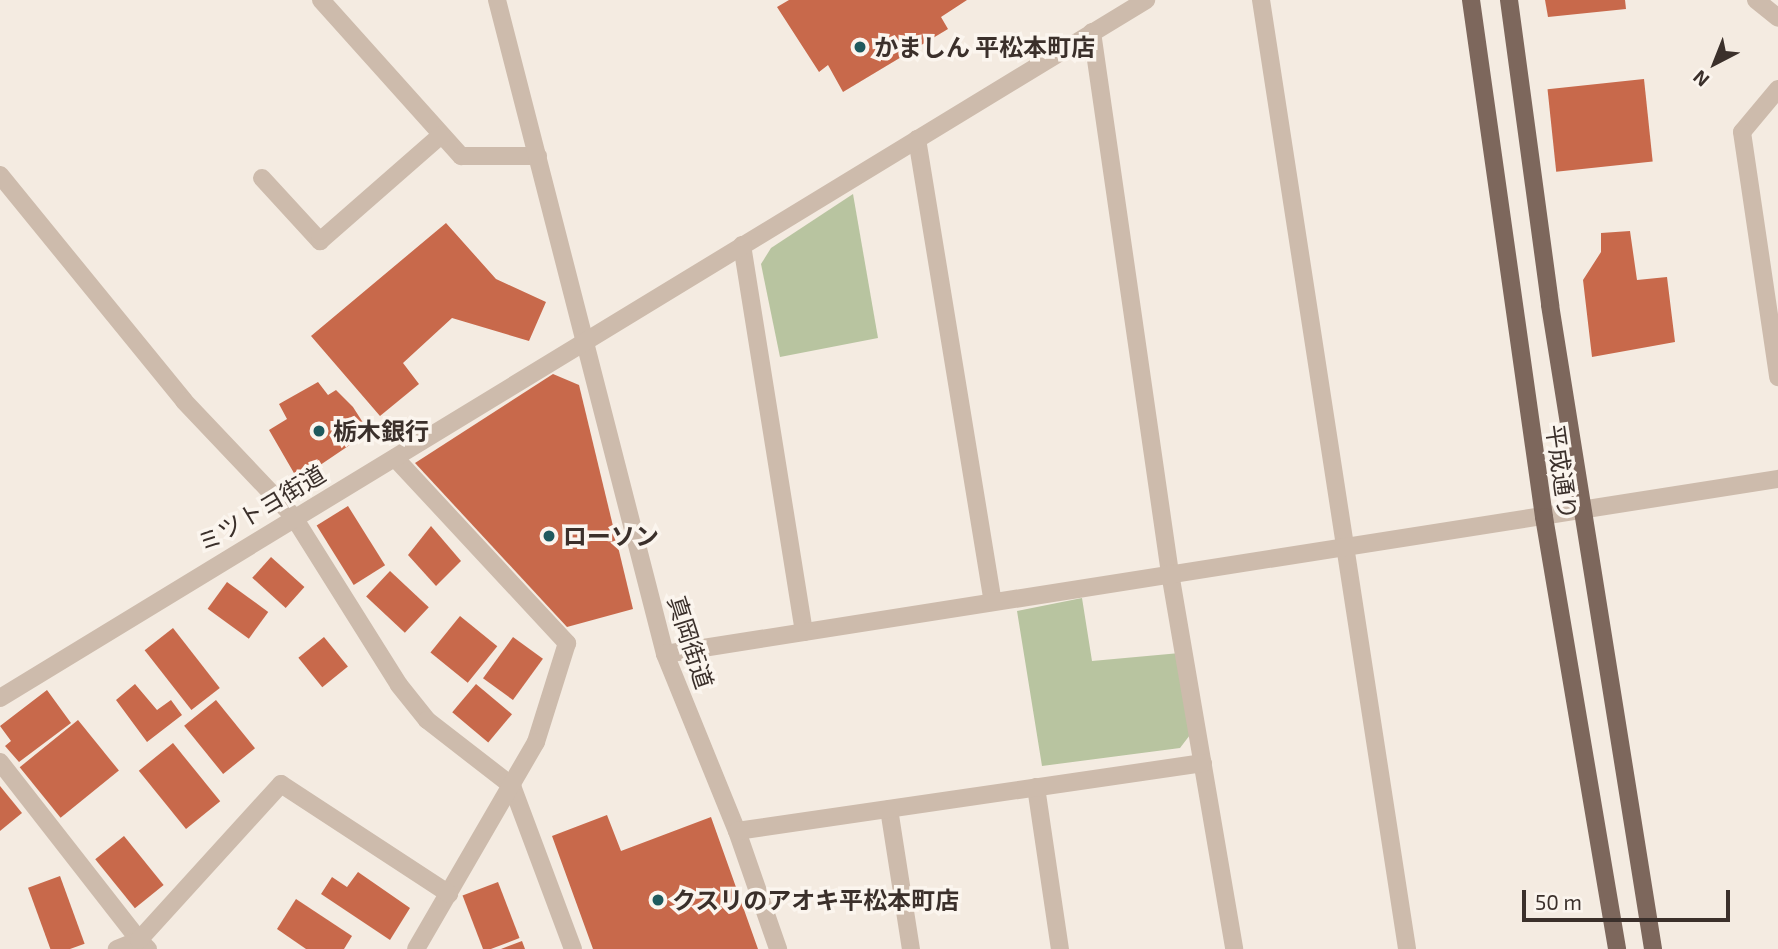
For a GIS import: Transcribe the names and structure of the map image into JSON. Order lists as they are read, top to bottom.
{
  "streets": {
    "main road": ["平成通り"],
    "street": ["ミツトヨ街道", "真岡街道"]
  },
  "crossings": [
    ["ミツトヨ街道", "真岡街道"]
  ],
  "places": [
    "かましん 平松本町店",
    "栃木銀行",
    "ローソン",
    "クスリのアオキ平松本町店"
  ],
  "scale_bar": "50 m",
  "north": "bottom left"
}
